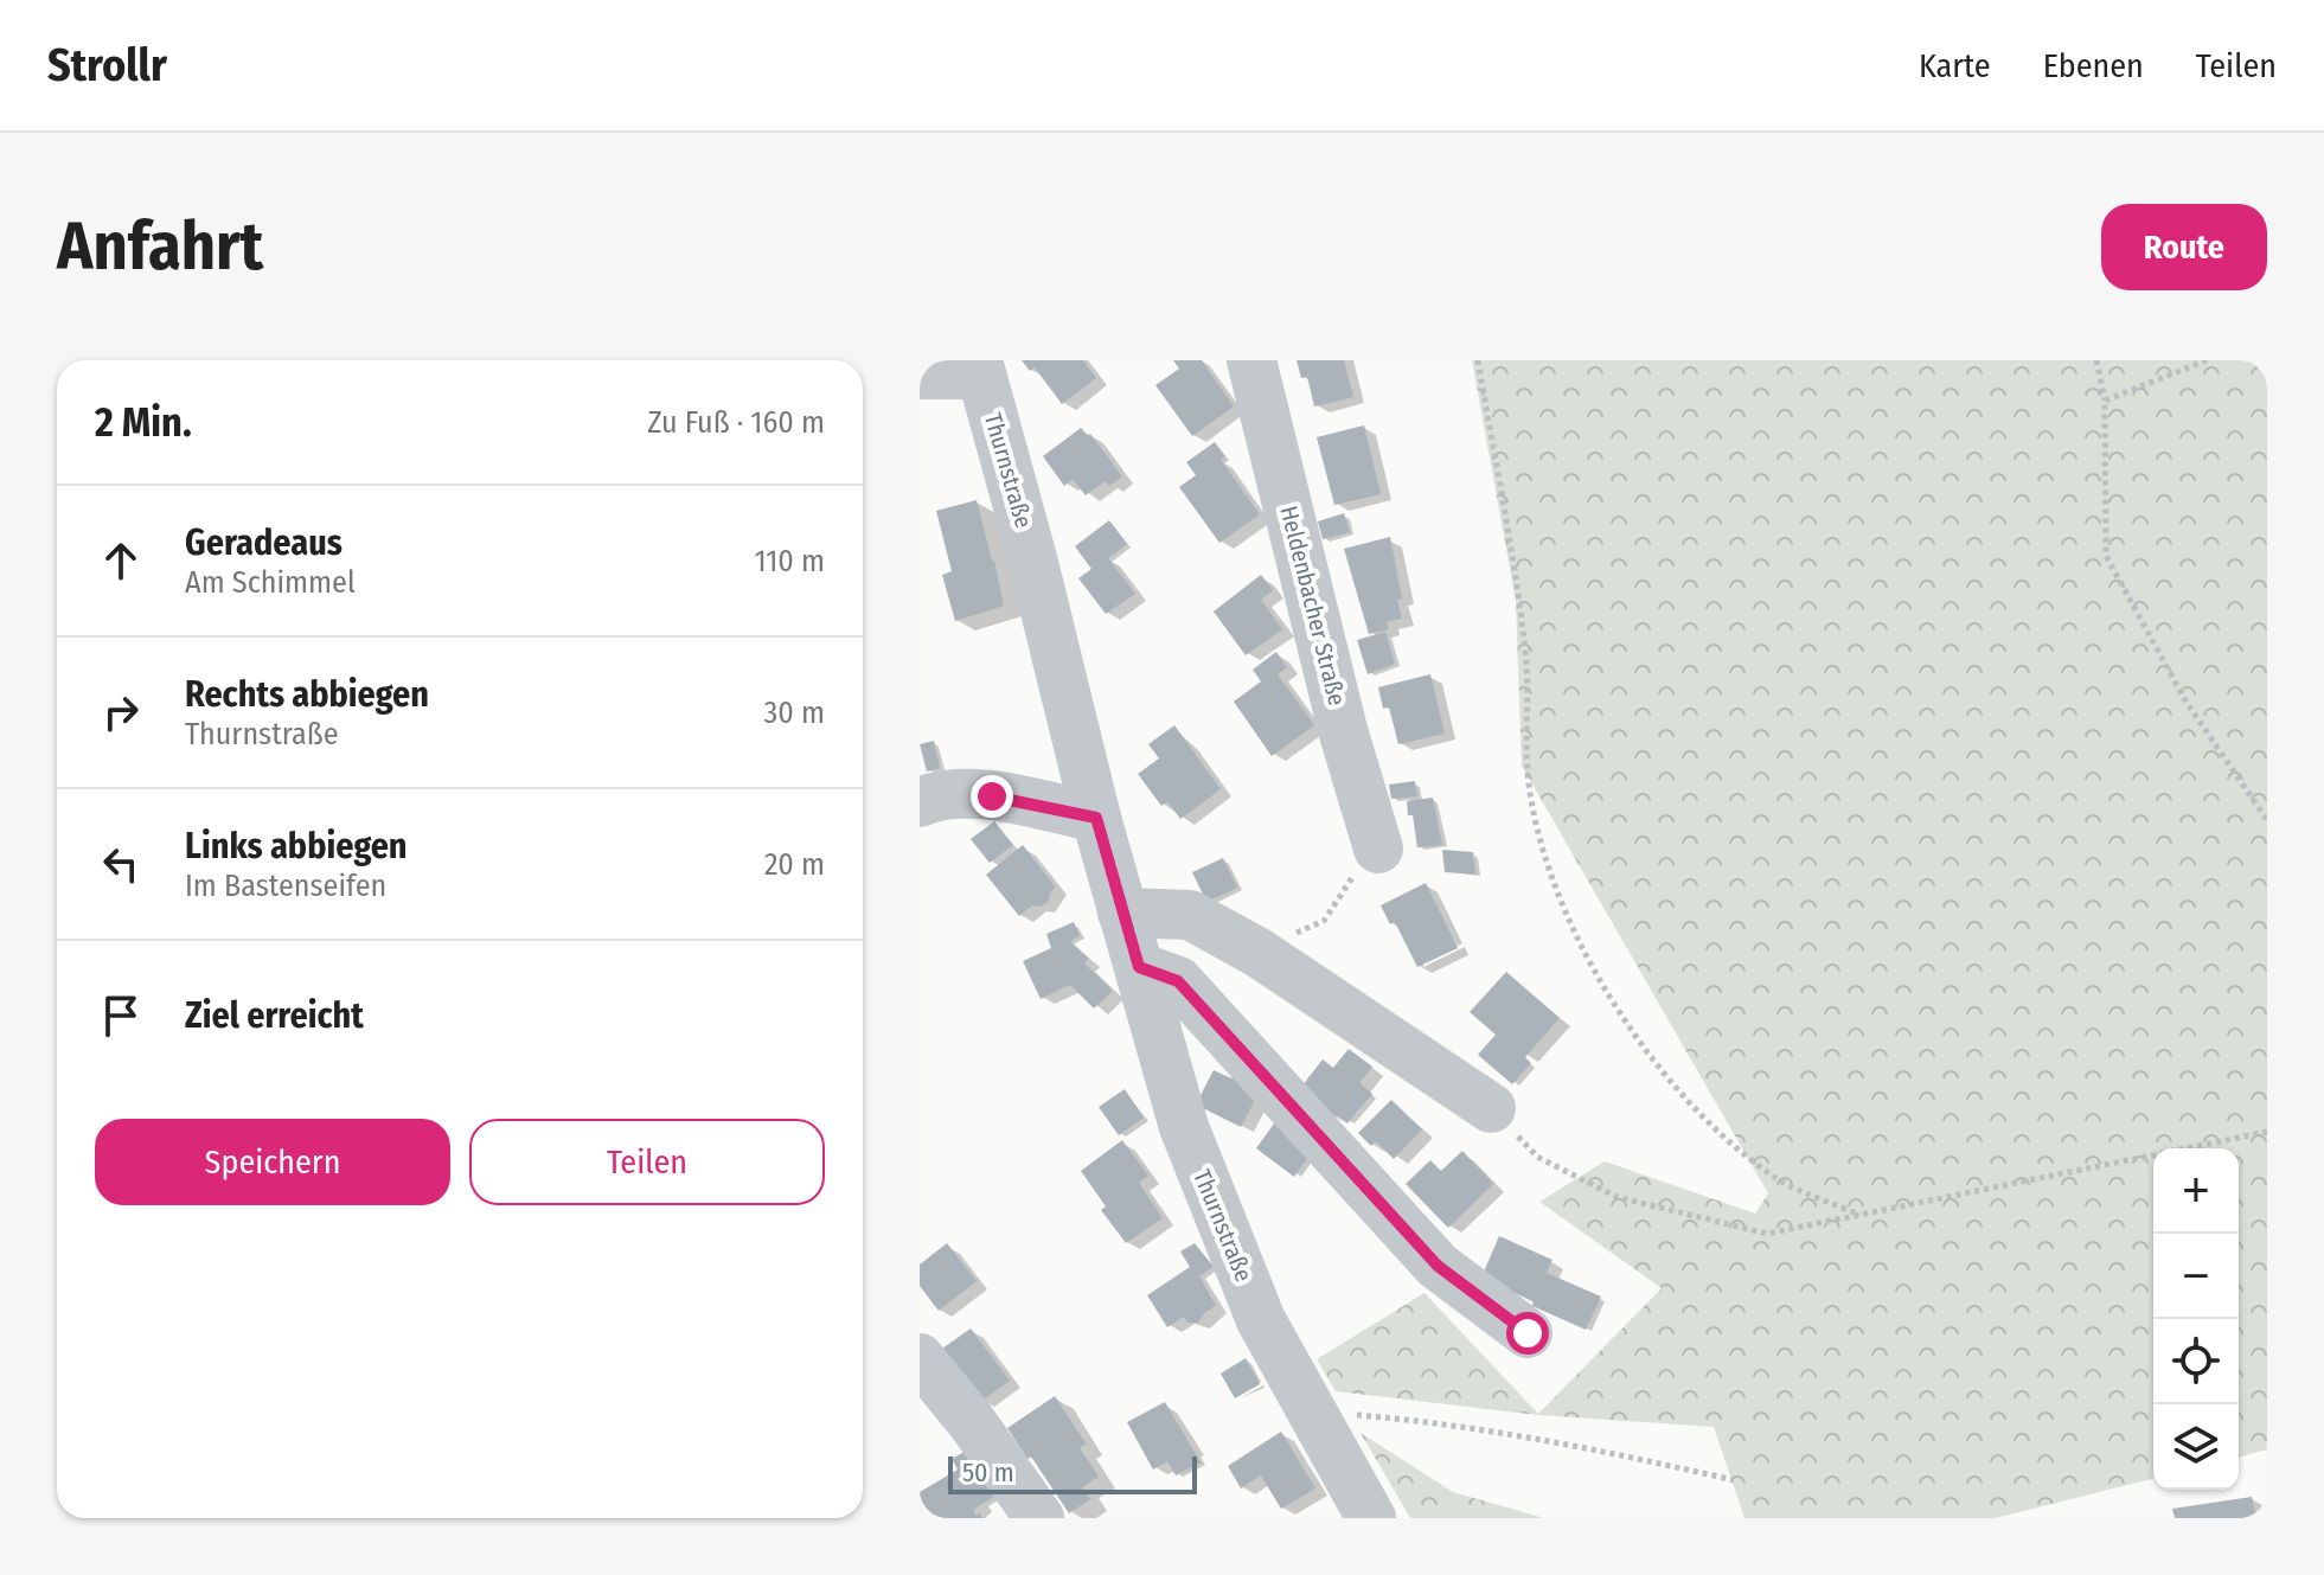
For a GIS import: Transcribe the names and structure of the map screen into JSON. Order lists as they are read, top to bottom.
{
  "streets": {
    "street": ["Thurnstraße", "Heldenbacher Straße"]
  },
  "scale_bar": "50 m",
  "page": {
    "header": "Strollr",
    "nav": ["Karte", "Ebenen", "Teilen"],
    "buttons": [
      "Route",
      ["Speichern", "Teilen"]
    ],
    "title": "Anfahrt",
    "heading": ["2 Min.", "Zu Fuß · 160 m"],
    "list": [
      ["Geradeaus", "Am Schimmel", "110 m"],
      ["Rechts abbiegen", "Thurnstraße", "30 m"],
      ["Links abbiegen", "Im Bastenseifen", "20 m"],
      "Ziel erreicht"
    ],
    "map_buttons": ["+", "−"],
    "scale": "50 m"
  }
}
